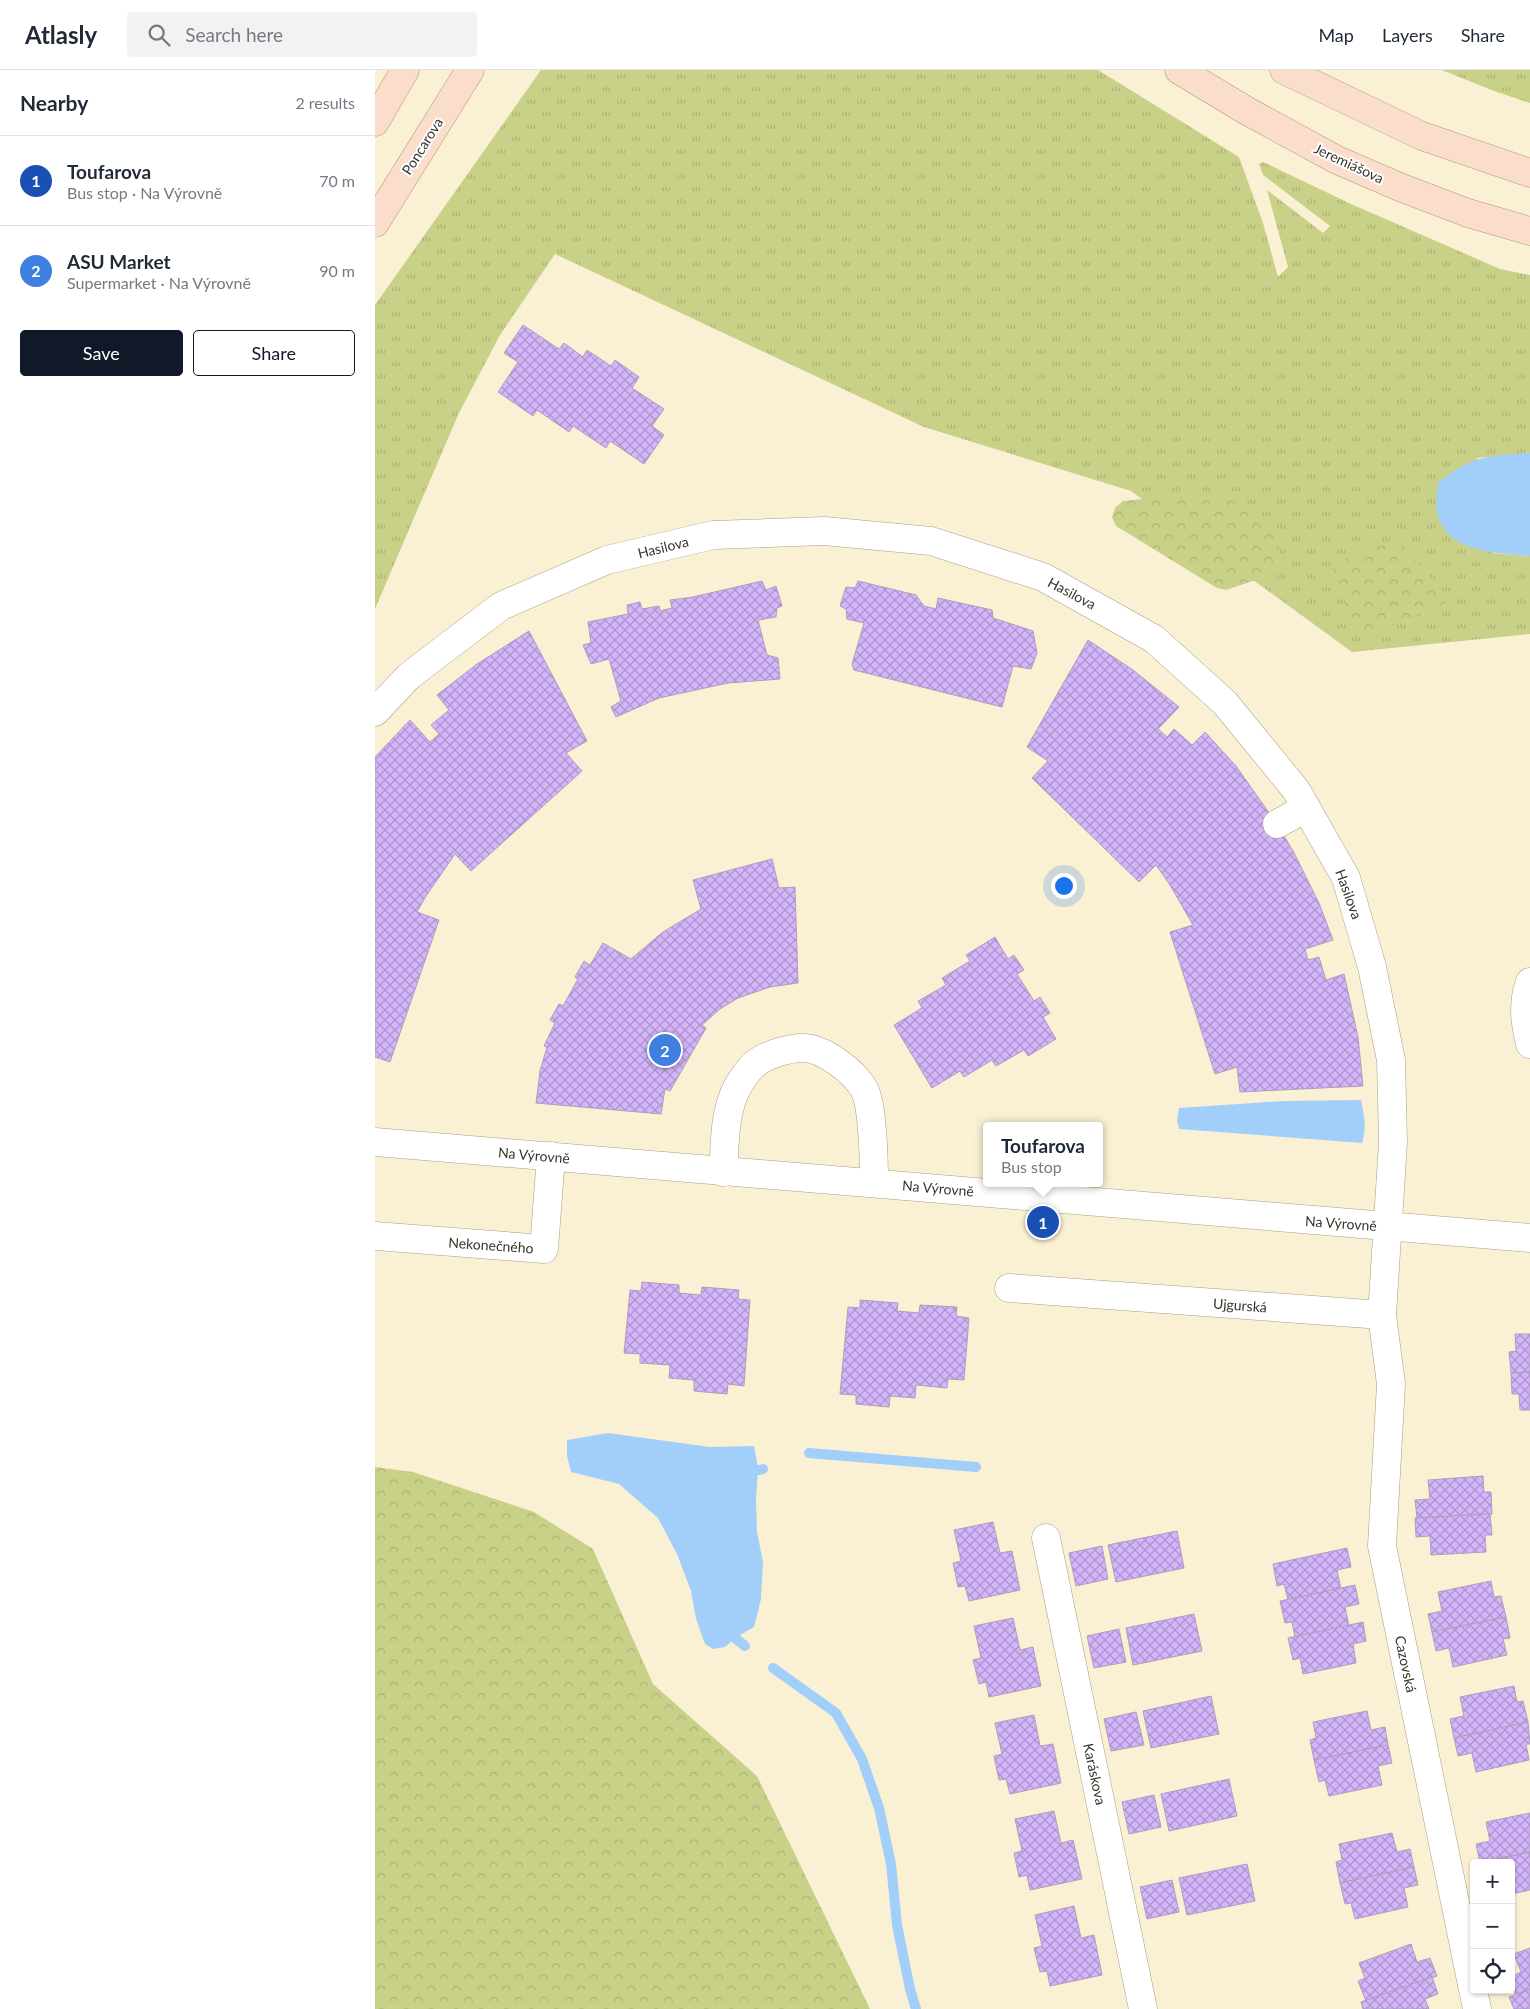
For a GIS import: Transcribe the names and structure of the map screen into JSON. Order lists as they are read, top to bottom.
{
  "streets": {
    "main road": ["Poncarova", "Jeremiášova"],
    "street": [
      "Hasilova",
      "Na Výrovně",
      "Nekonečného",
      "Ujgurská",
      "Cazovská",
      "Karáskova"
    ]
  },
  "crossings": [
    ["Hasilova", "Na Výrovně"],
    ["Na Výrovně", "Nekonečného"],
    ["Ujgurská", "Cazovská"]
  ],
  "page": {
    "header": "Atlasly",
    "search": "Search here",
    "nav": ["Map", "Layers", "Share"],
    "heading": ["Nearby", "2 results"],
    "list": [
      {
        "mark": "1",
        "name": "Toufarova",
        "note": "Bus stop · Na Výrovně",
        "value": "70 m"
      },
      {
        "mark": "2",
        "name": "ASU Market",
        "note": "Supermarket · Na Výrovně",
        "value": "90 m"
      }
    ],
    "buttons": ["Save", "Share"],
    "pins": ["2", "1"],
    "popup": ["Toufarova", "Bus stop"],
    "map_buttons": ["+", "−"]
  }
}
